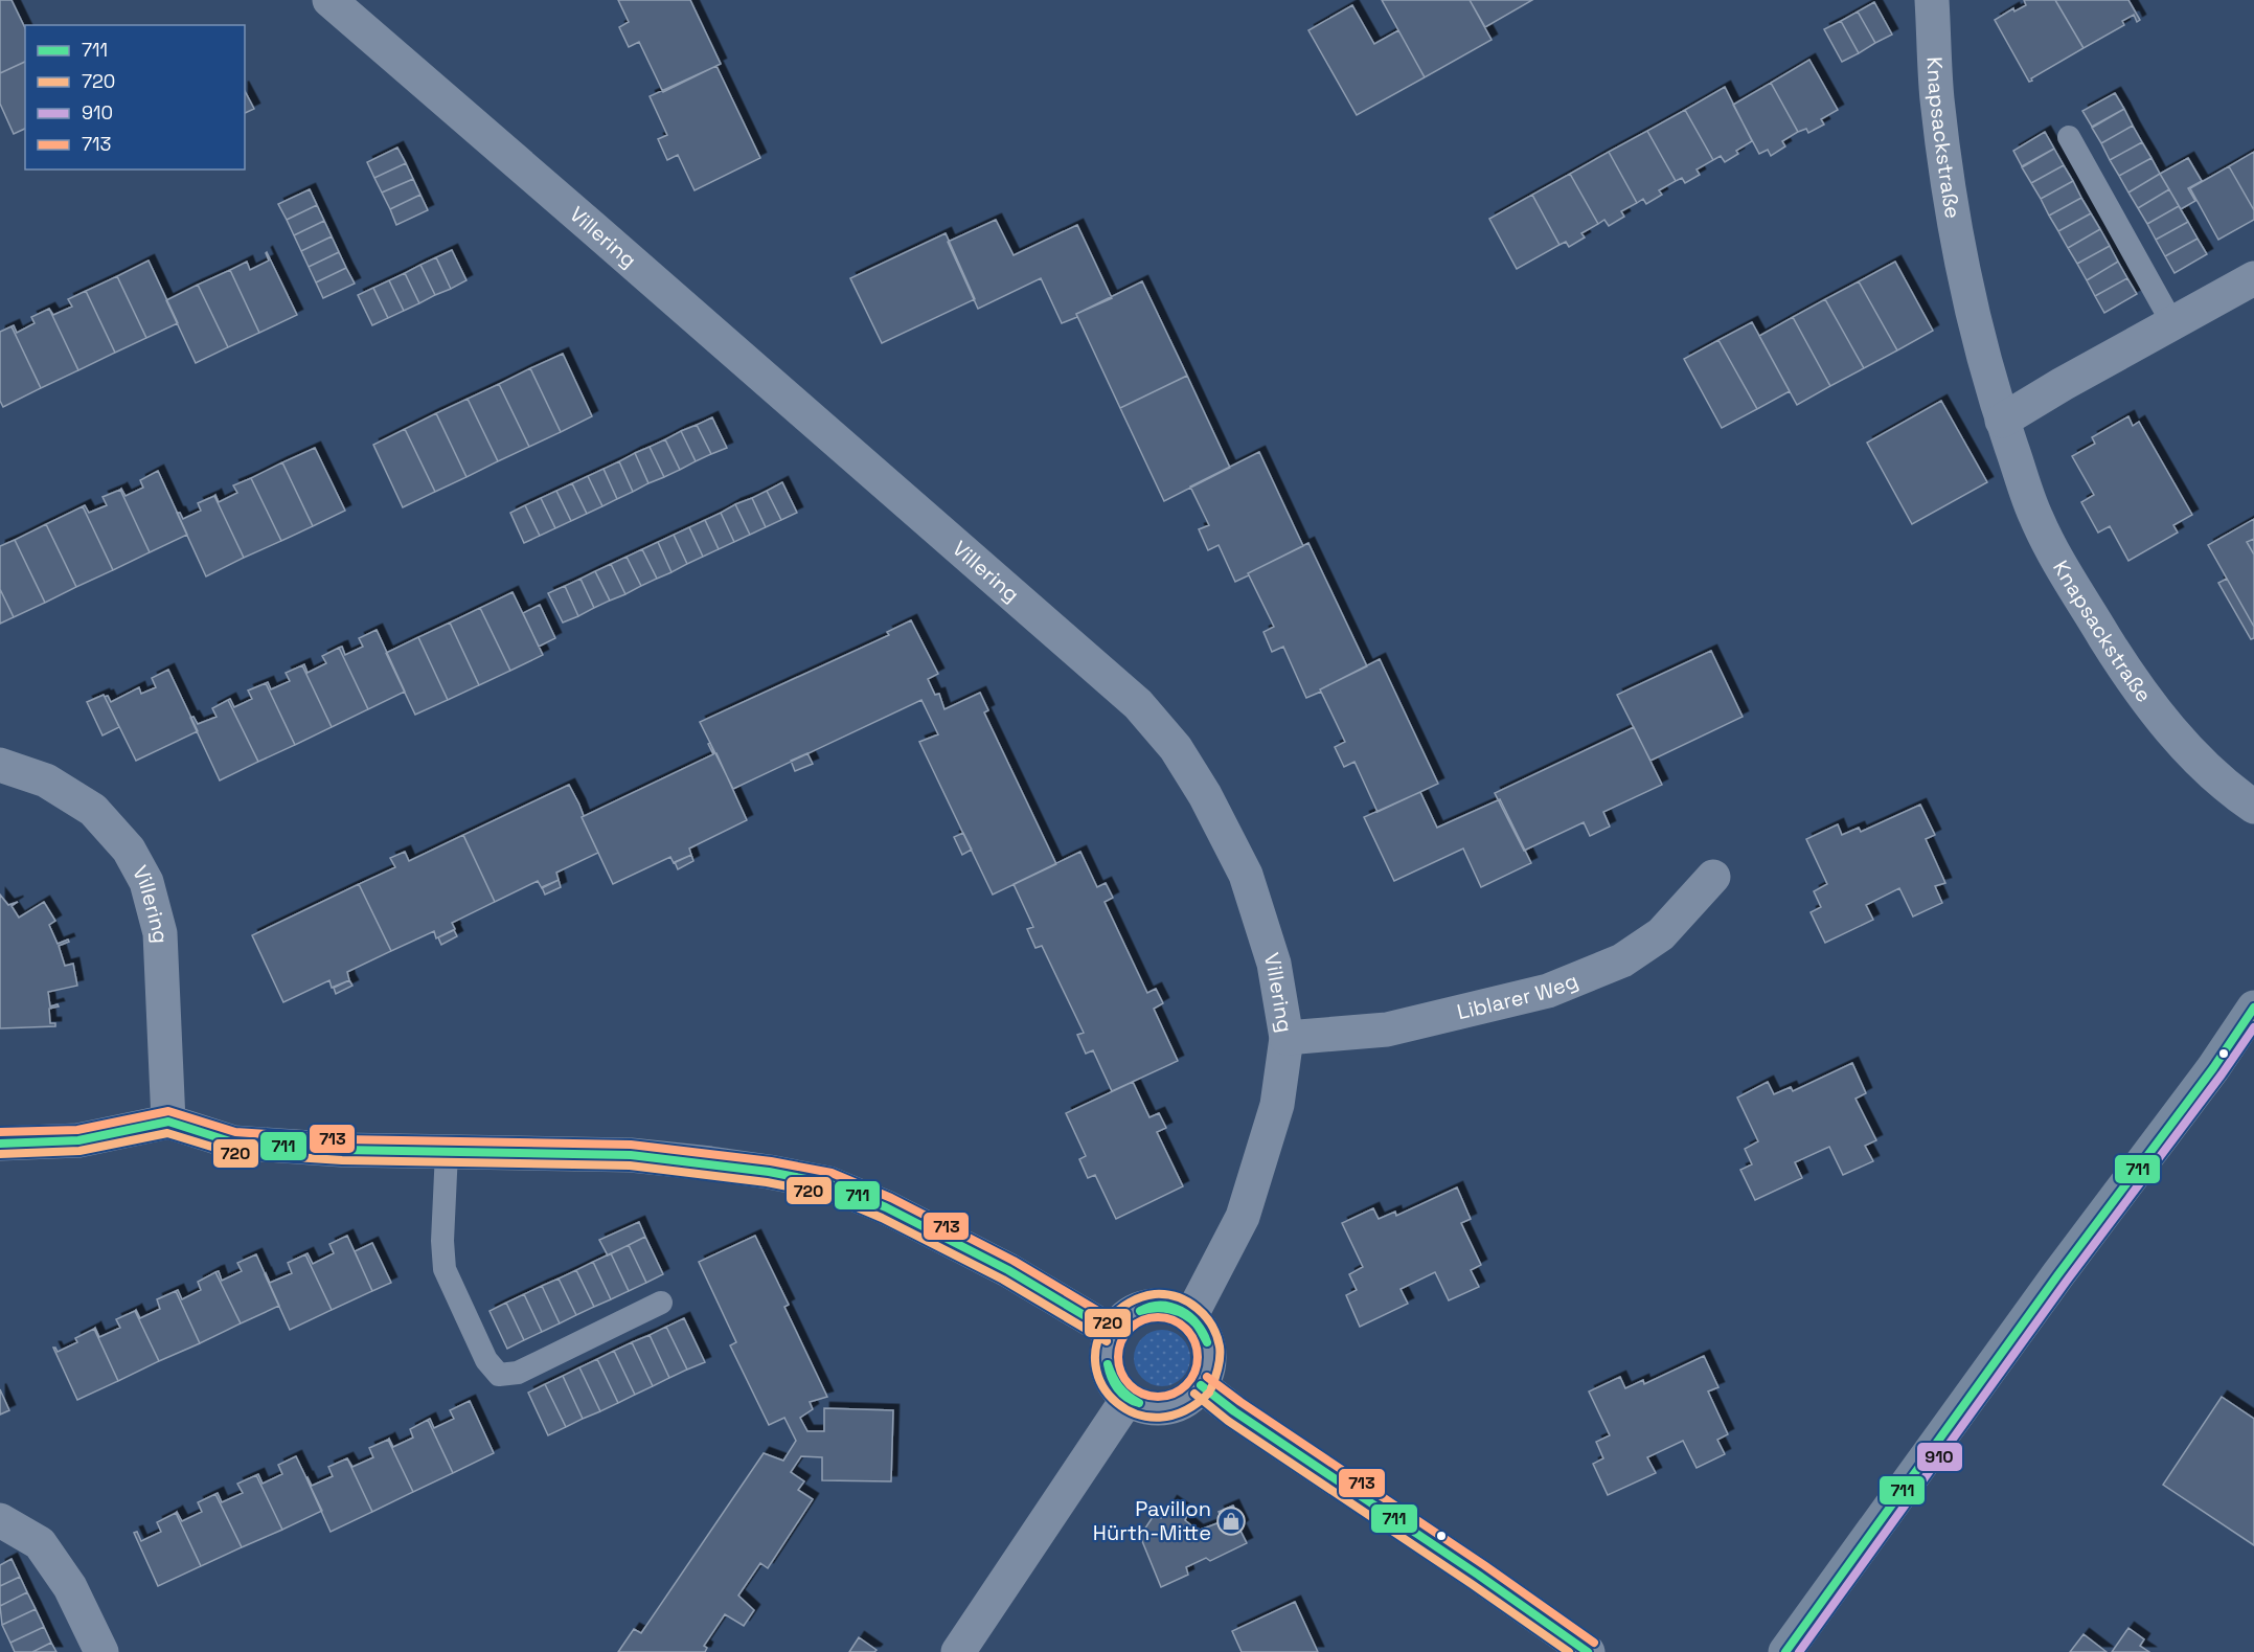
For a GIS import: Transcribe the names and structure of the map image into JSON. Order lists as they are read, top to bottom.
{
  "streets": {
    "street": ["Knapsackstraße", "Villering", "Liblarer Weg"]
  },
  "crossings": [
    ["Villering", "Liblarer Weg"]
  ],
  "places": {
    "shop": ["Pavillon Hürth-Mitte"]
  },
  "lines": [
    "transit line 711",
    "transit line 910",
    "transit line 713",
    "transit line 720"
  ],
  "legend": [
    "711",
    "720",
    "910",
    "713"
  ]
}
